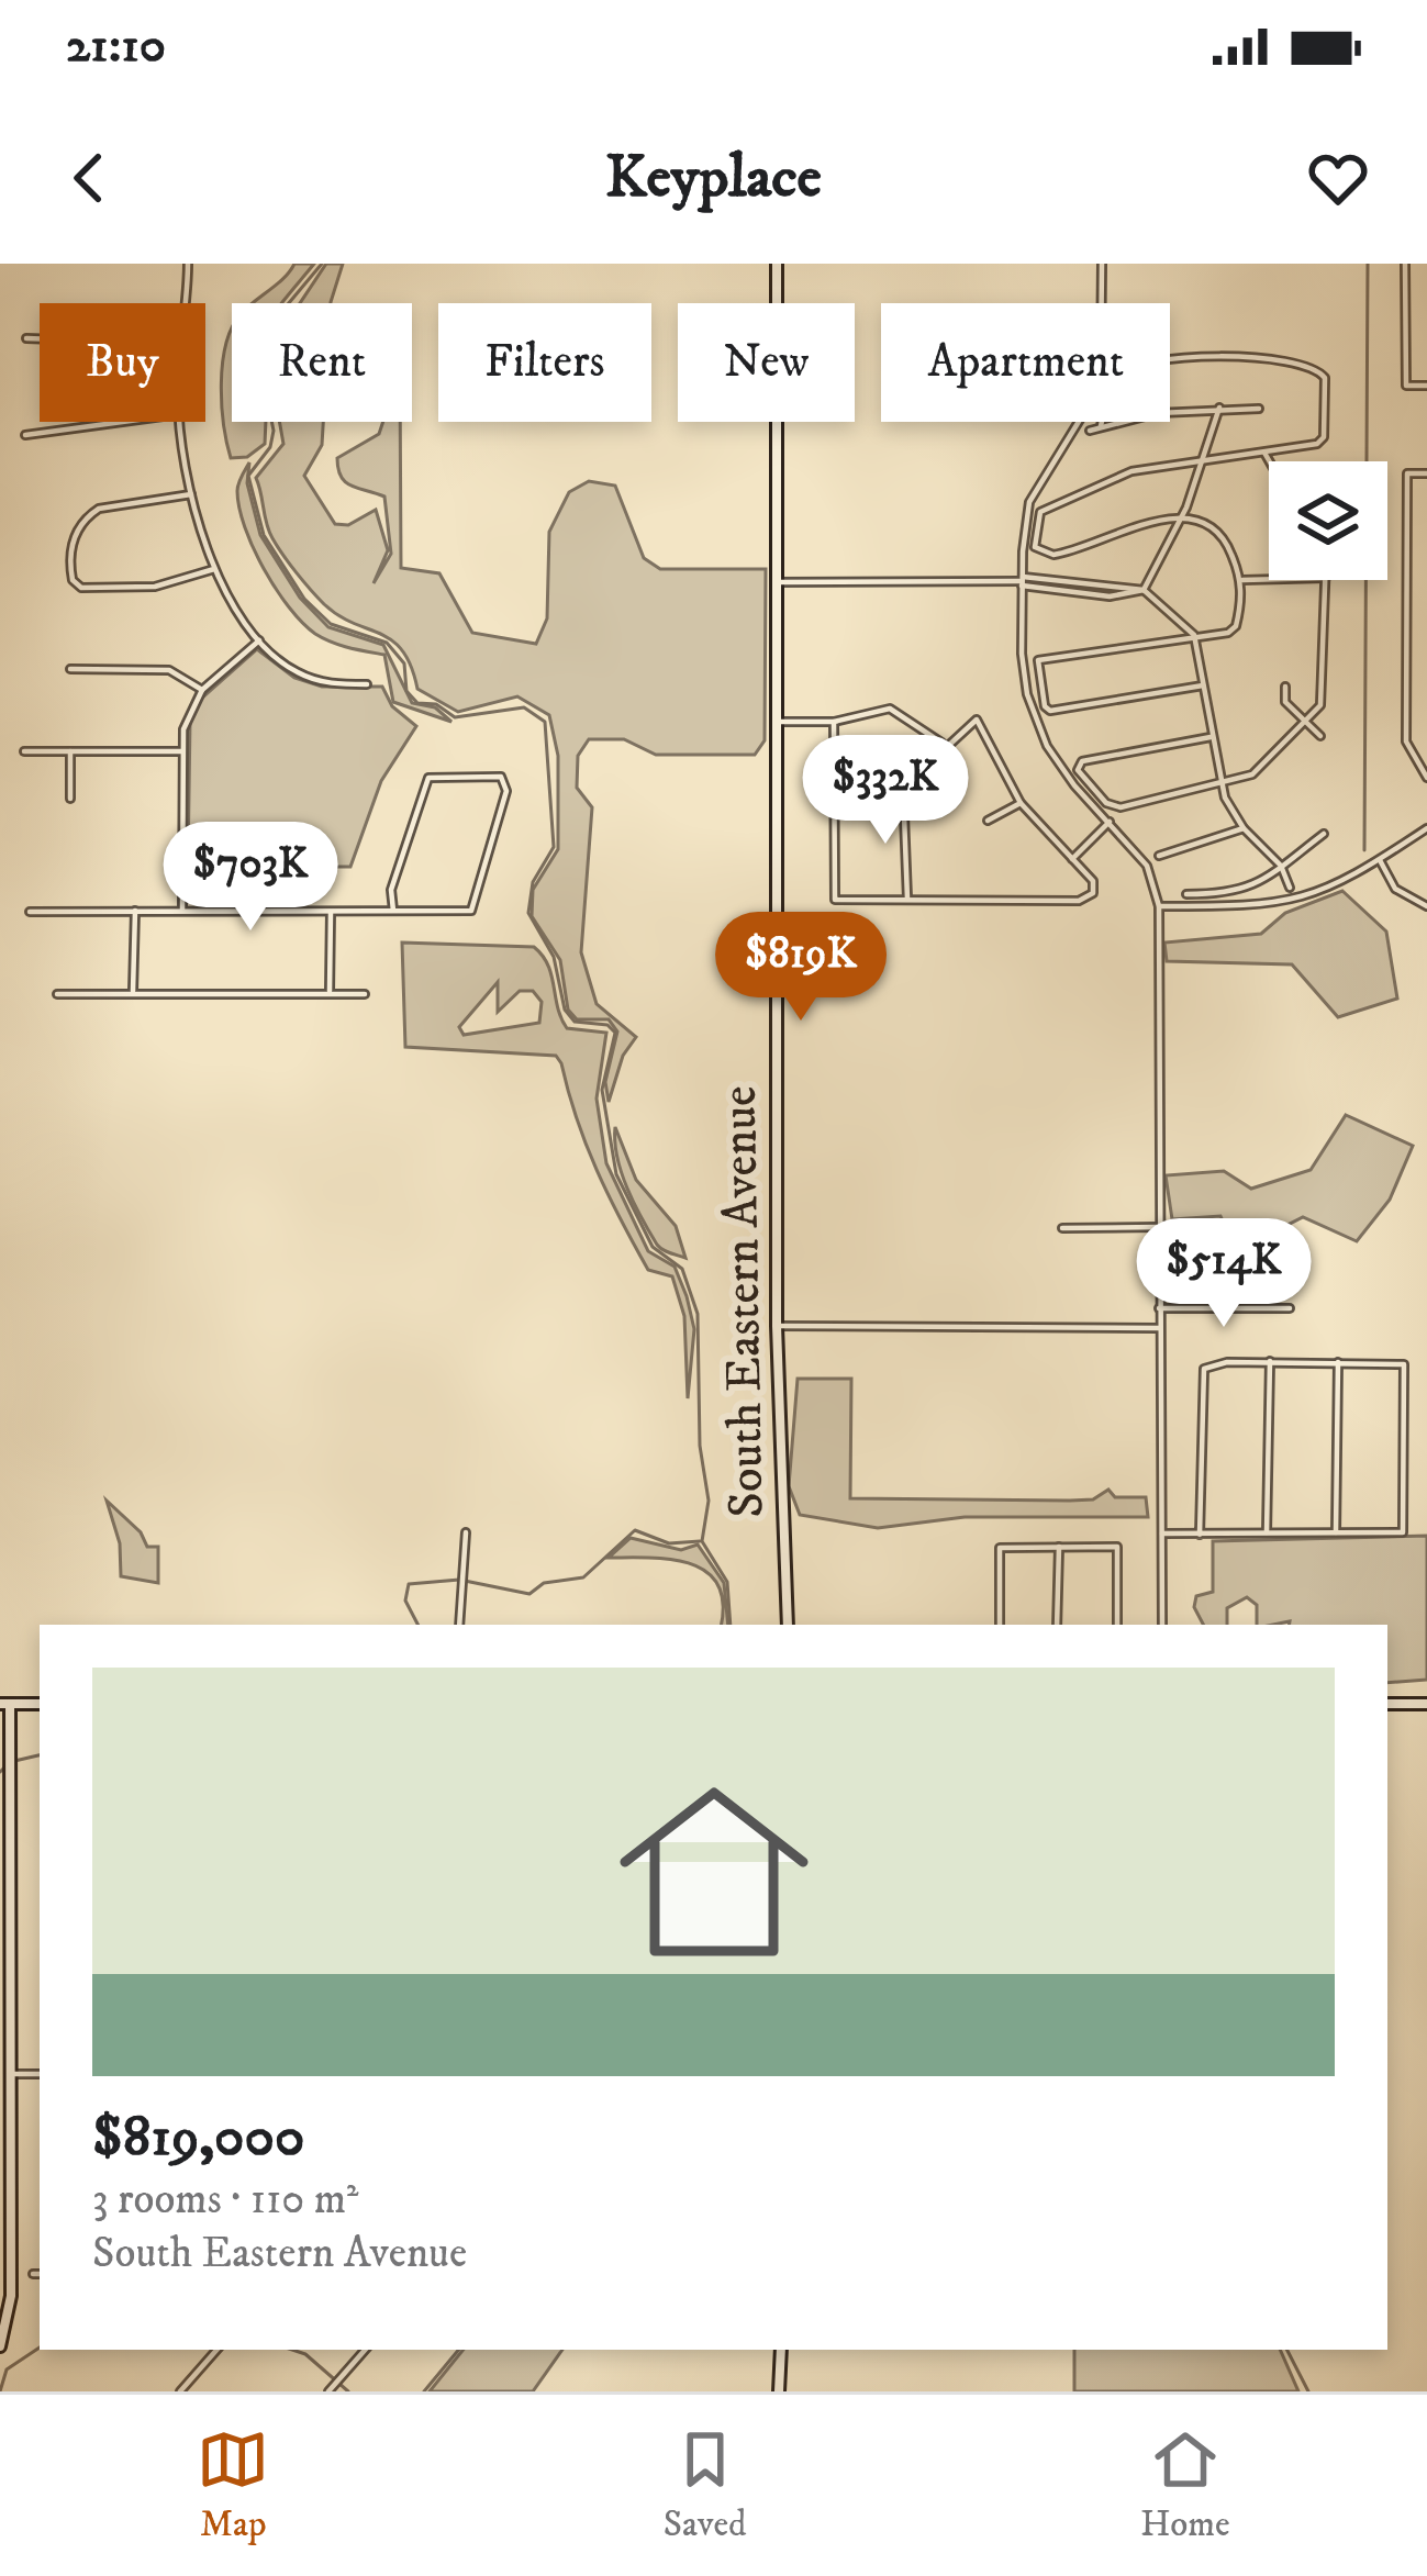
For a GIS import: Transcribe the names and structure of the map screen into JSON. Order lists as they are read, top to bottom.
{
  "streets": {
    "main road": ["South Eastern Avenue"]
  },
  "page": {
    "status": "21:10",
    "header": "Keyplace",
    "chip": [
      "Buy",
      "Rent",
      "Filters",
      "New",
      "Apartment"
    ],
    "price": [
      "$332K",
      "$703K",
      "$819K",
      "$514K"
    ],
    "list": [
      {
        "name": "$819,000",
        "note": "3 rooms · 110 m² · South Eastern Avenue"
      }
    ],
    "tabs": ["Map", "Saved", "Home"]
  }
}
